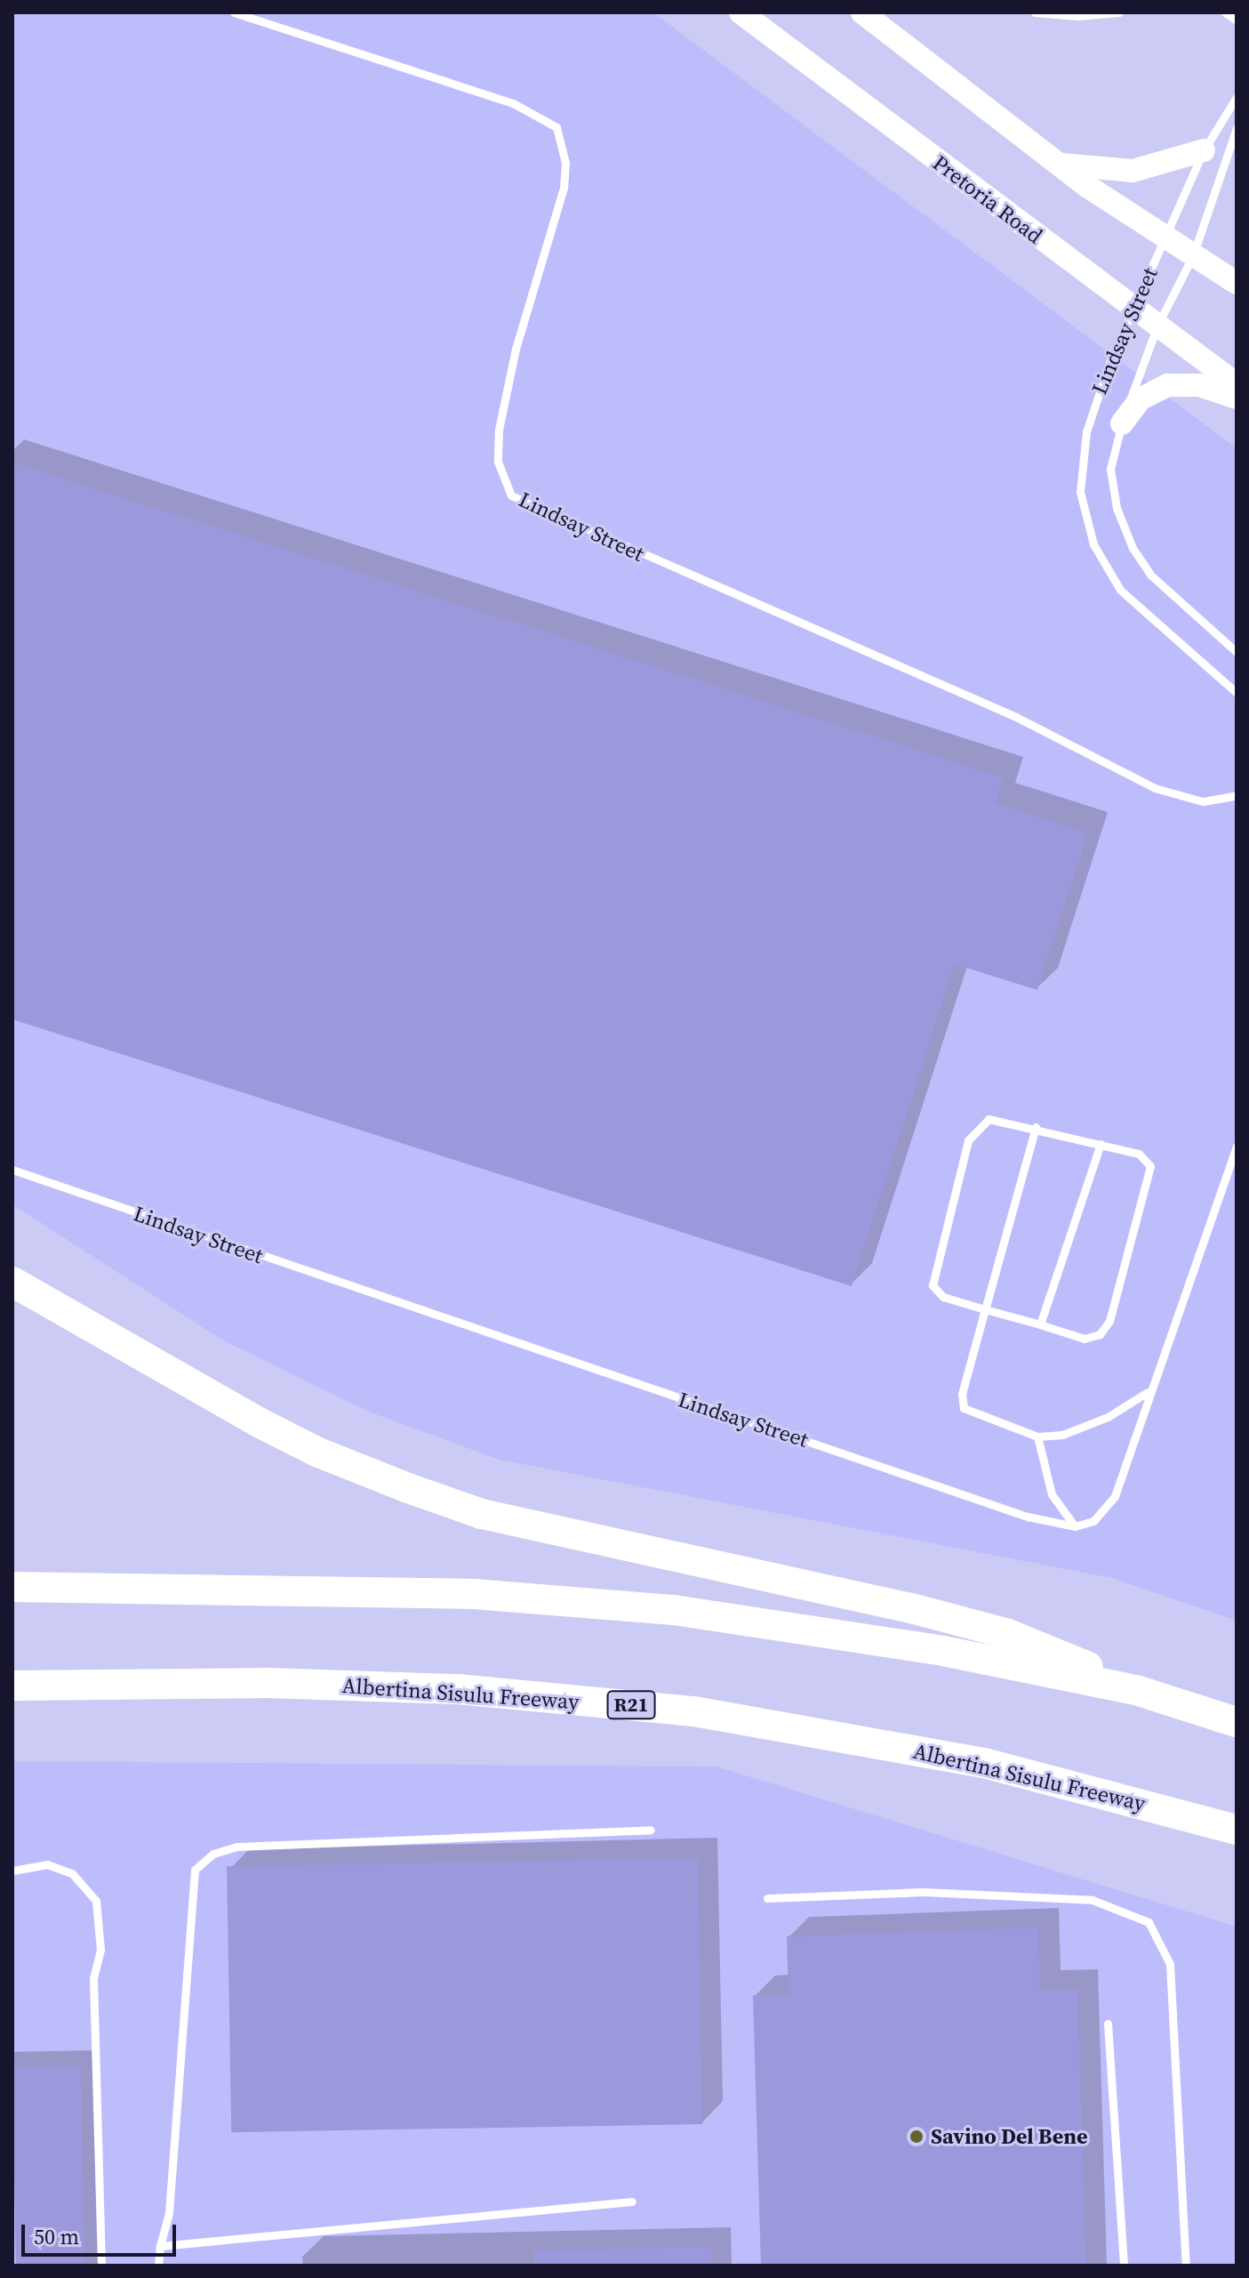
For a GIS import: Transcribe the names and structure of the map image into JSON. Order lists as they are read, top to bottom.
{
  "streets": {
    "highway": ["Albertina Sisulu Freeway", "R21"],
    "main road": ["Pretoria Road"],
    "lane": ["Lindsay Street"]
  },
  "crossings": [
    ["Pretoria Road", "Lindsay Street"]
  ],
  "places": ["Savino Del Bene"],
  "scale_bar": "50 m"
}
